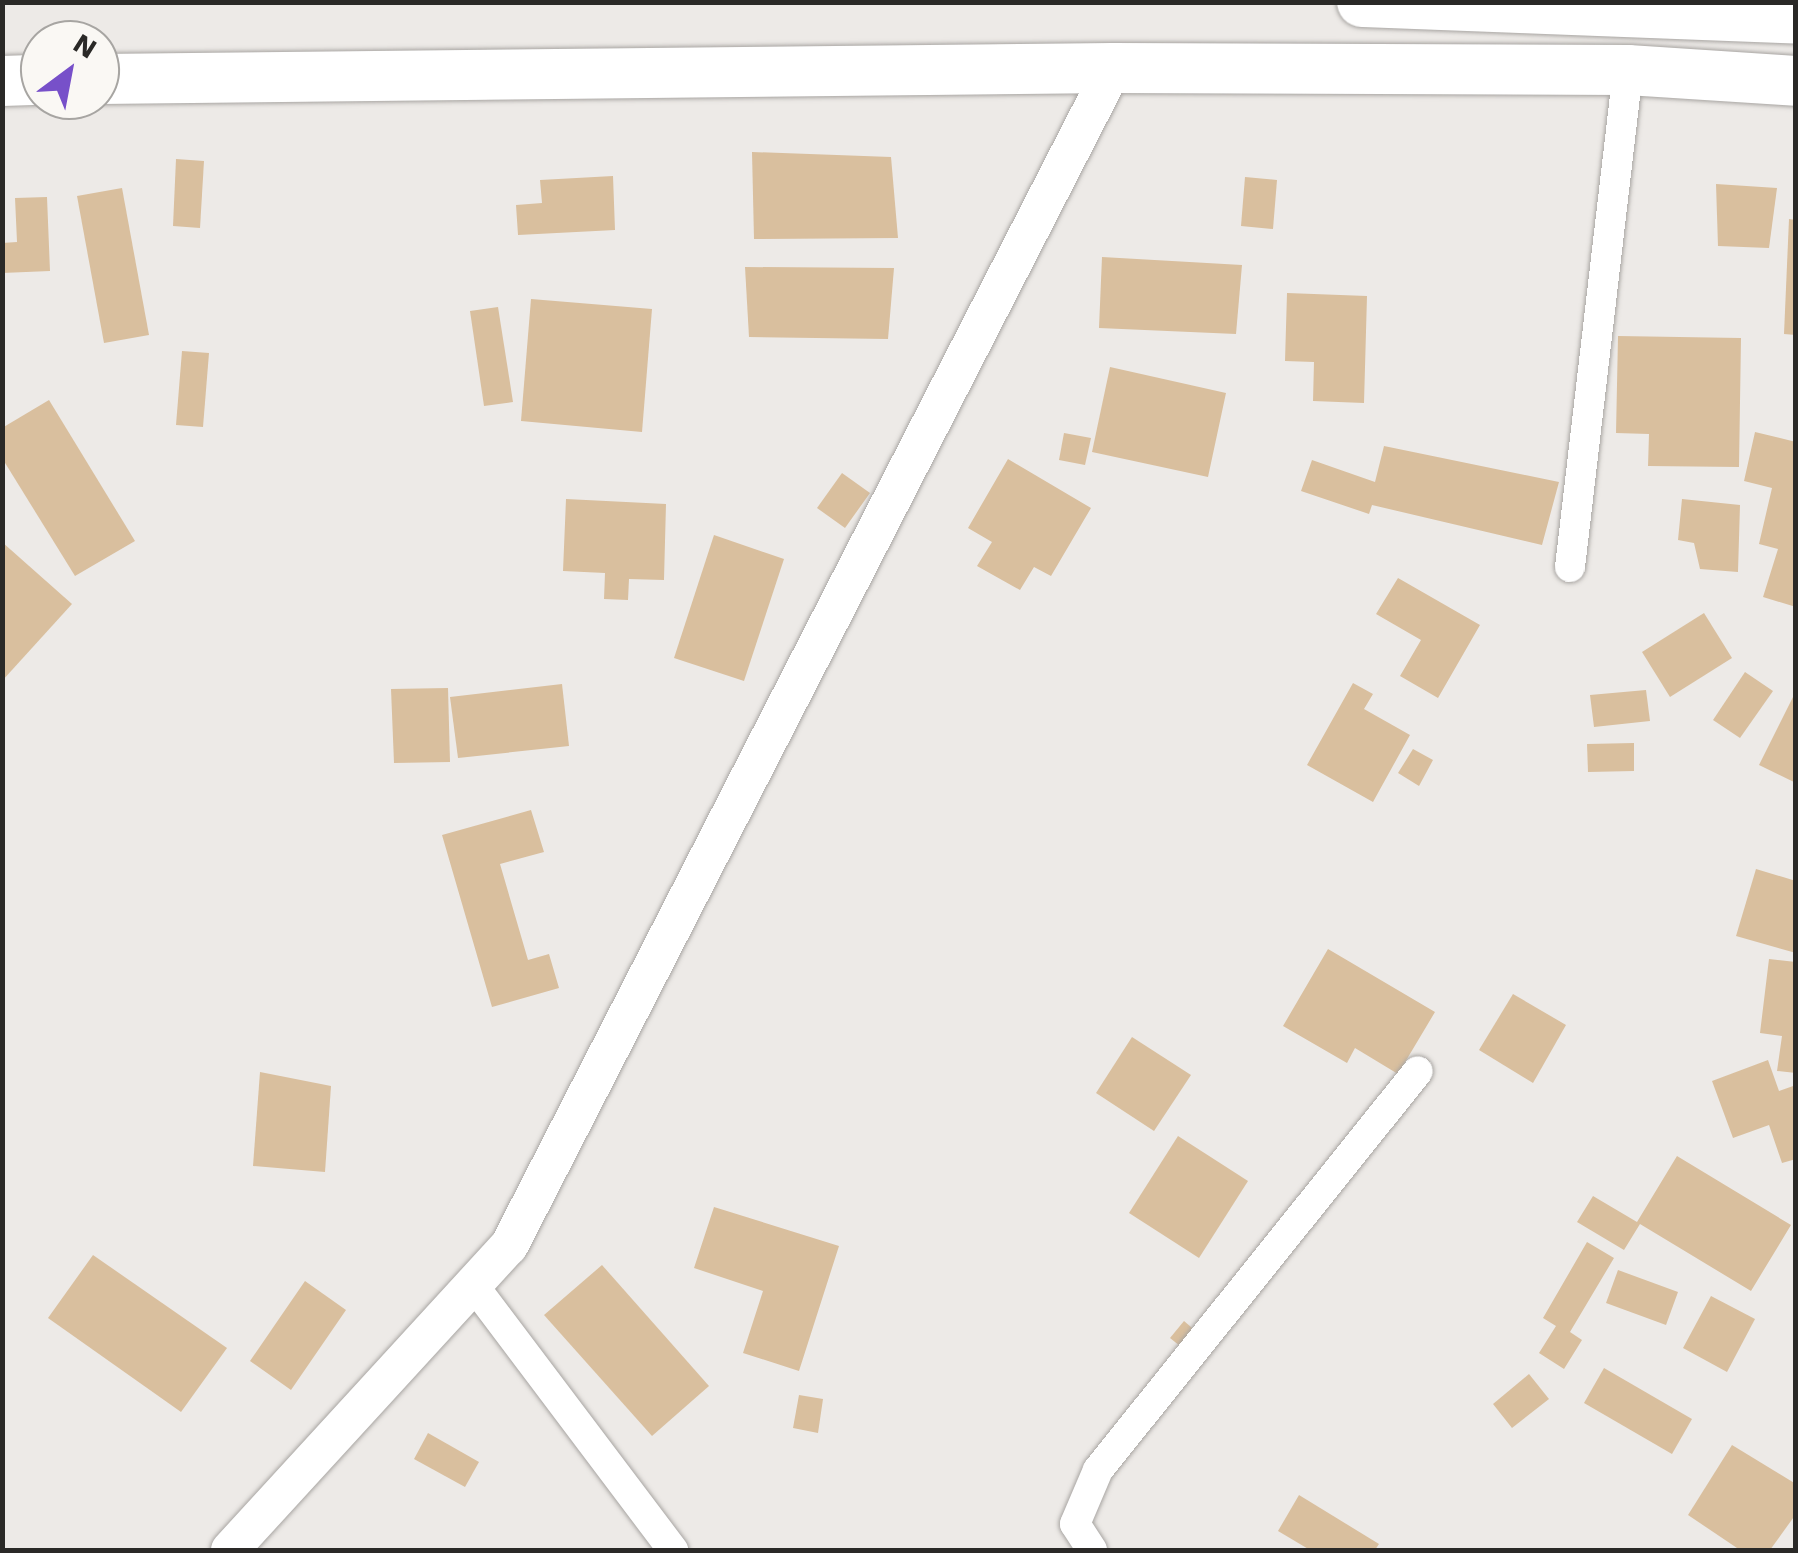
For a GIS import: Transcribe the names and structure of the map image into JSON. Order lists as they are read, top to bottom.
{
  "north": "top right"
}
